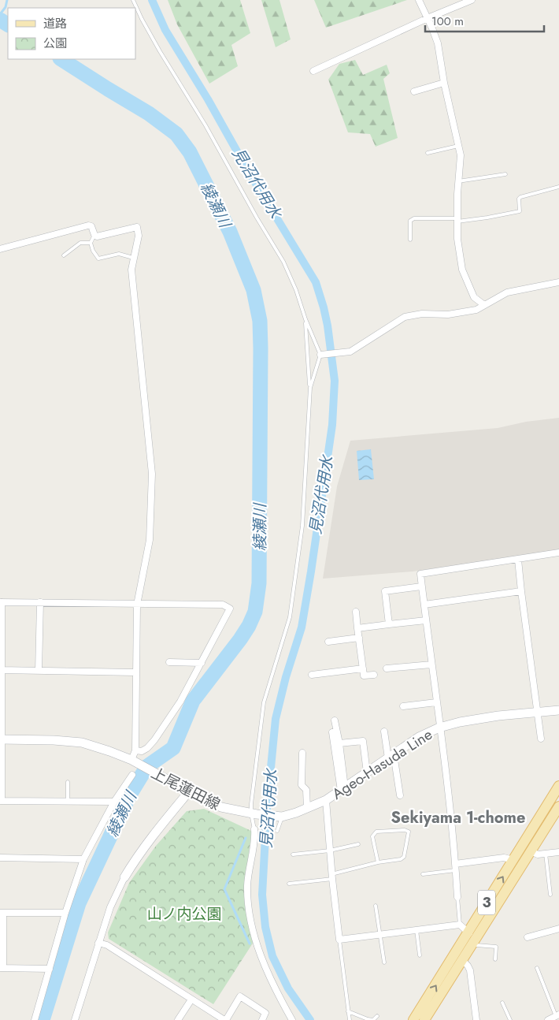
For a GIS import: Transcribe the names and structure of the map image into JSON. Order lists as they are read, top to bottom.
{
  "streets": {
    "main road": ["Ageo-Hasuda Line", "上尾蓮田線", "3"]
  },
  "crossings": [
    ["Ageo-Hasuda Line", "上尾蓮田線"]
  ],
  "districts": ["Sekiyama 1-chome"],
  "water": ["見沼代用水", "綾瀬川"],
  "parks": ["山ノ内公園"],
  "legend": ["道路", "公園"],
  "scale_bar": "100 m"
}
